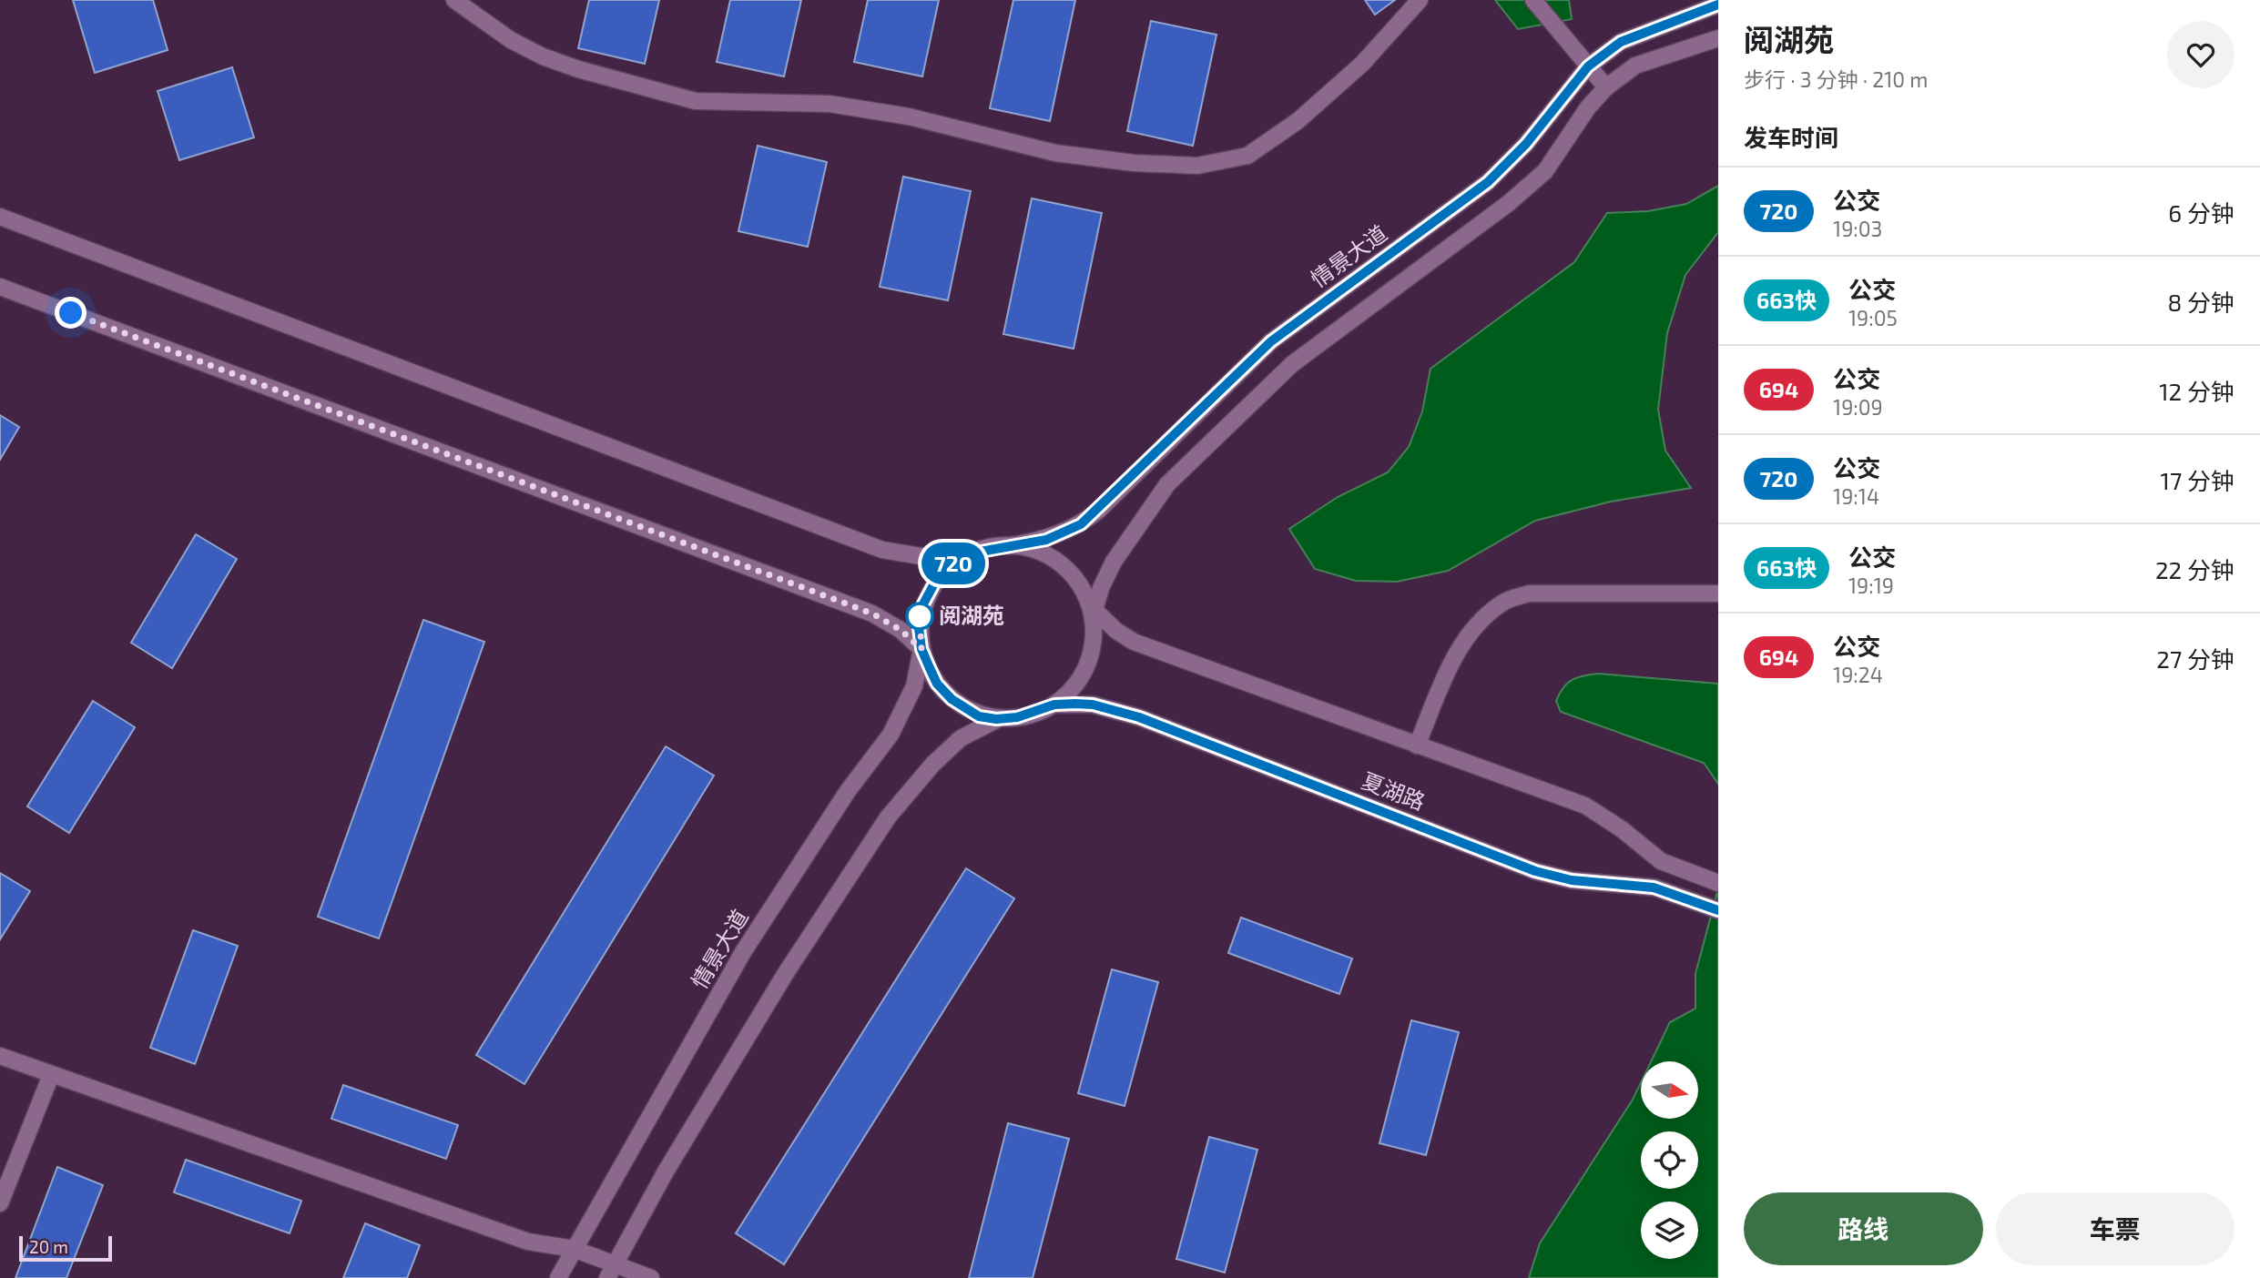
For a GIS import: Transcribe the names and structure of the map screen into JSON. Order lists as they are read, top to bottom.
{
  "streets": {
    "street": ["情景大道", "夏湖路"]
  },
  "crossings": [
    ["情景大道", "夏湖路"]
  ],
  "places": ["阅湖苑"],
  "lines": ["bus line 720"],
  "scale_bar": "20 m",
  "north": "right",
  "page": {
    "on_map": "720",
    "heading": [
      ["阅湖苑", "步行 · 3 分钟 · 210 m"],
      "发车时间"
    ],
    "list": [
      {
        "mark": "720",
        "name": "公交",
        "note": "19:03",
        "value": "6 分钟"
      },
      {
        "mark": "663快",
        "name": "公交",
        "note": "19:05",
        "value": "8 分钟"
      },
      {
        "mark": "694",
        "name": "公交",
        "note": "19:09",
        "value": "12 分钟"
      },
      {
        "mark": "720",
        "name": "公交",
        "note": "19:14",
        "value": "17 分钟"
      },
      {
        "mark": "663快",
        "name": "公交",
        "note": "19:19",
        "value": "22 分钟"
      },
      {
        "mark": "694",
        "name": "公交",
        "note": "19:24",
        "value": "27 分钟"
      }
    ],
    "buttons": ["路线", "车票"],
    "scale": "20 m"
  }
}
